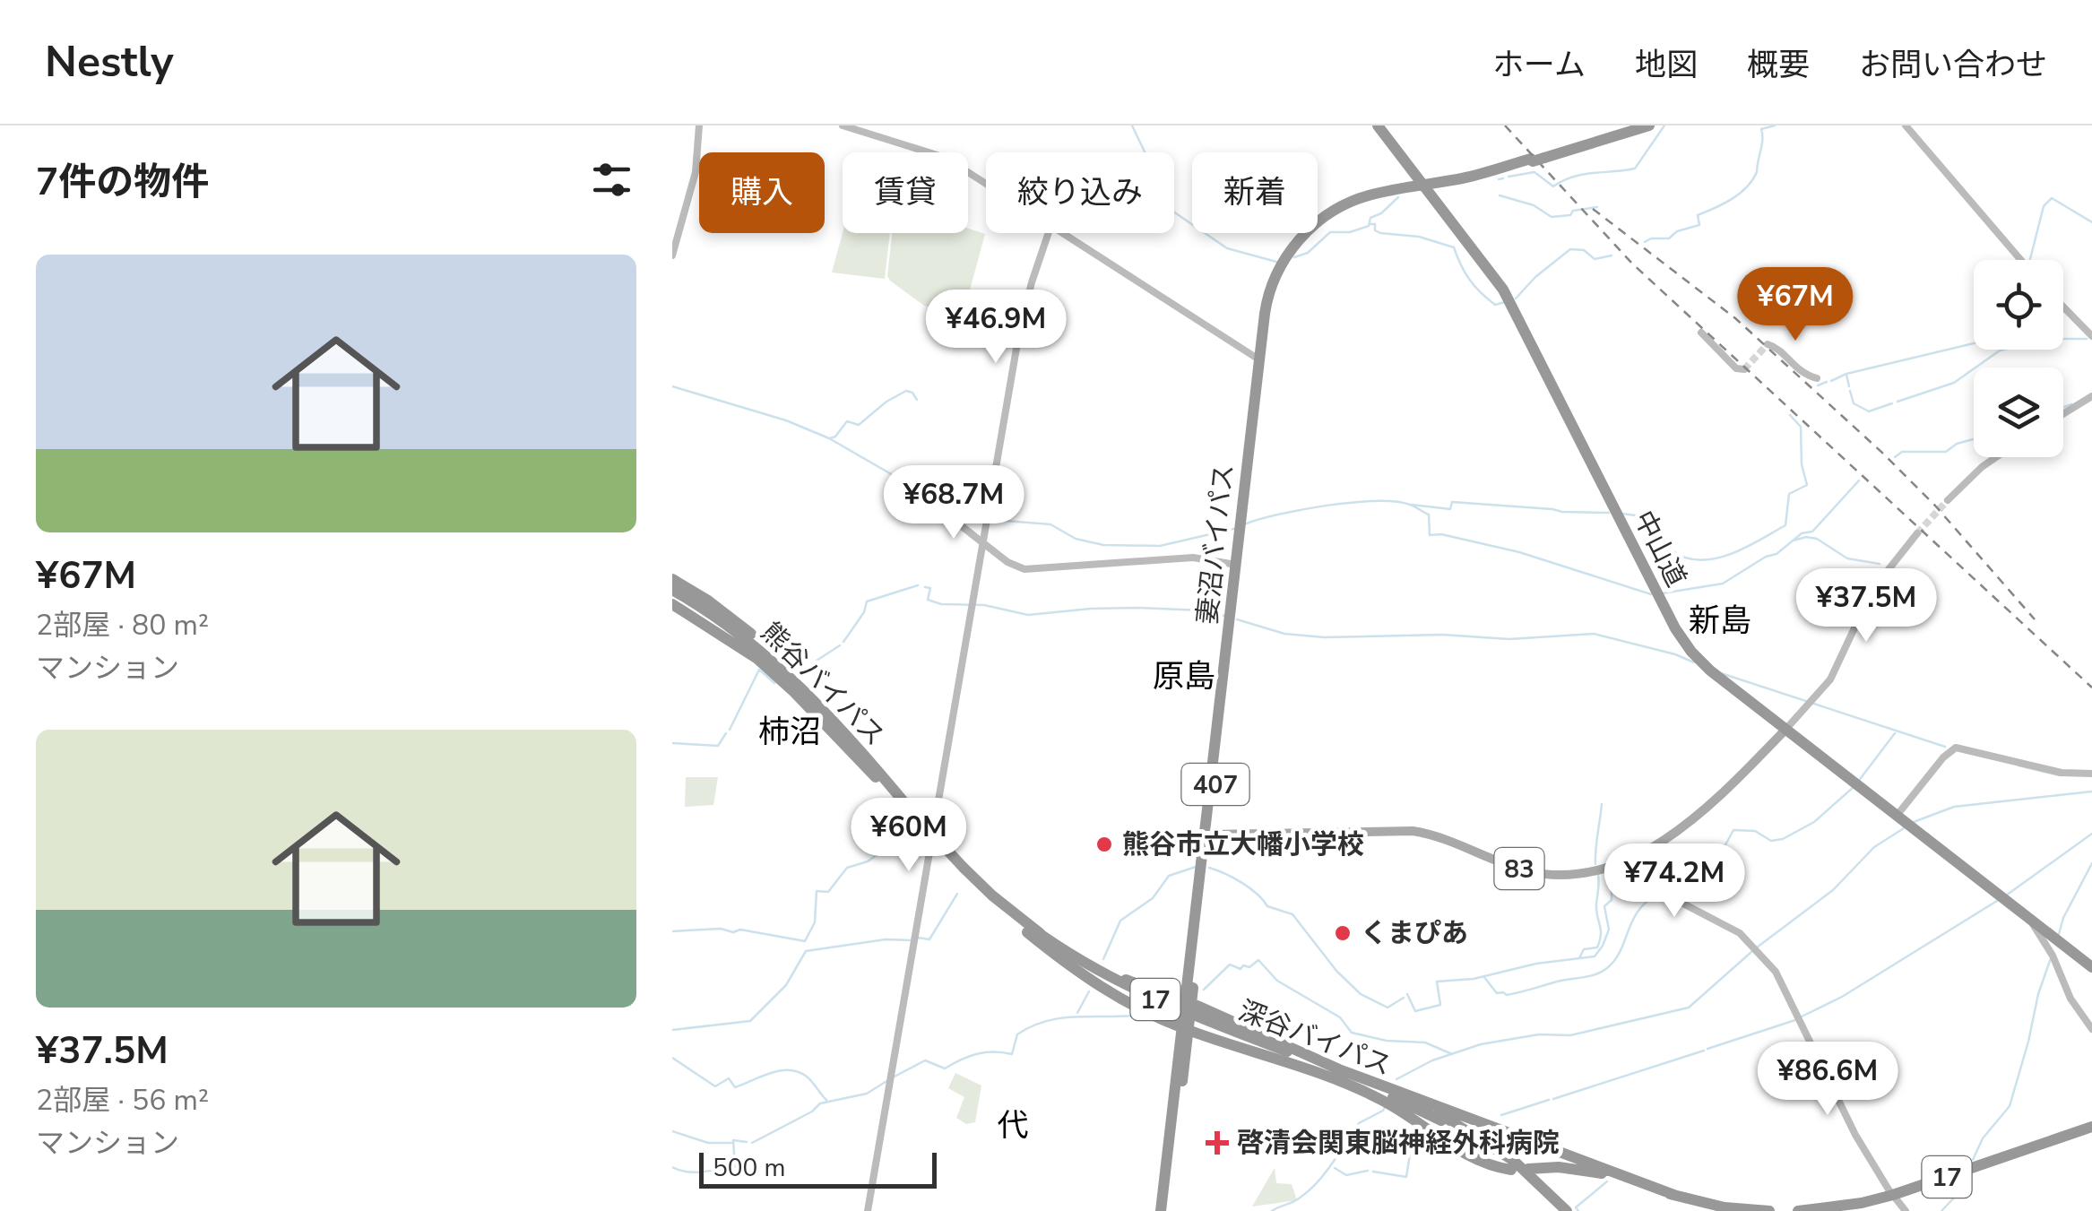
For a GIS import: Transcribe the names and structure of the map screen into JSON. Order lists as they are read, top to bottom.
{
  "streets": {
    "highway": [
      "妻沼バイパス",
      "中山道",
      "熊谷バイパス",
      "407",
      "17",
      "深谷バイパス"
    ],
    "main road": ["83"]
  },
  "crossings": [
    ["妻沼バイパス", "中山道"],
    ["妻沼バイパス", "熊谷バイパス"],
    ["妻沼バイパス", "83"],
    ["妻沼バイパス", "17"],
    ["中山道", "83"],
    ["熊谷バイパス", "17"],
    ["熊谷バイパス", "深谷バイパス"],
    ["17", "深谷バイパス"]
  ],
  "districts": [
    "新島",
    "原島",
    "柿沼",
    "代"
  ],
  "places": {
    "other": ["熊谷市立大幡小学校", "くまぴあ"],
    "health": ["啓清会関東脳神経外科病院"]
  },
  "scale_bar": "500 m",
  "page": {
    "header": "Nestly",
    "nav": [
      "ホーム",
      "地図",
      "概要",
      "お問い合わせ"
    ],
    "heading": "7件の物件",
    "chip": [
      "購入",
      "賃貸",
      "絞り込み",
      "新着"
    ],
    "list": [
      {
        "name": "¥67M",
        "note": "2部屋 · 80 m² · マンション"
      },
      {
        "name": "¥37.5M",
        "note": "2部屋 · 56 m² · マンション"
      }
    ],
    "price": [
      "¥67M",
      "¥46.9M",
      "¥68.7M",
      "¥37.5M",
      "¥60M",
      "¥74.2M",
      "¥86.6M"
    ],
    "scale": "500 m"
  }
}
